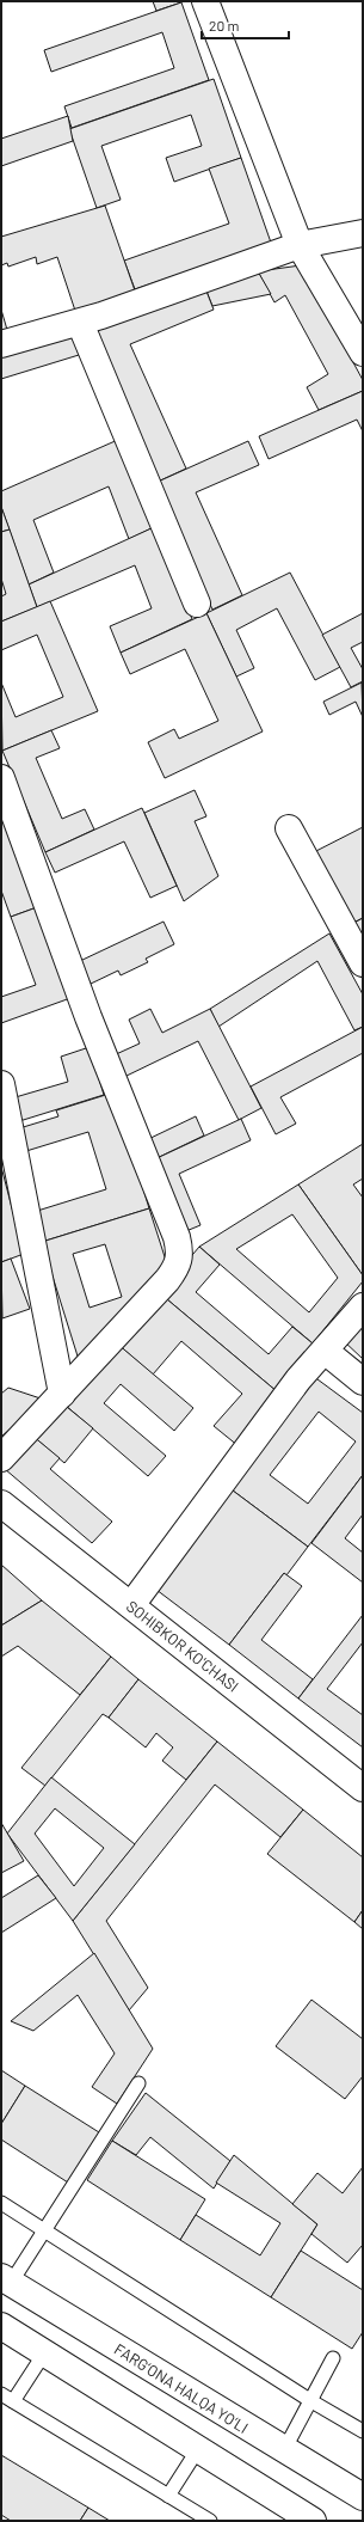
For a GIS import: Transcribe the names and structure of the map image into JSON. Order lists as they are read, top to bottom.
{
  "streets": {
    "main road": ["SOHIBKOR KO'CHASI", "FARG‘ONA HALQA YO‘LI"]
  },
  "scale_bar": "20 m"
}
